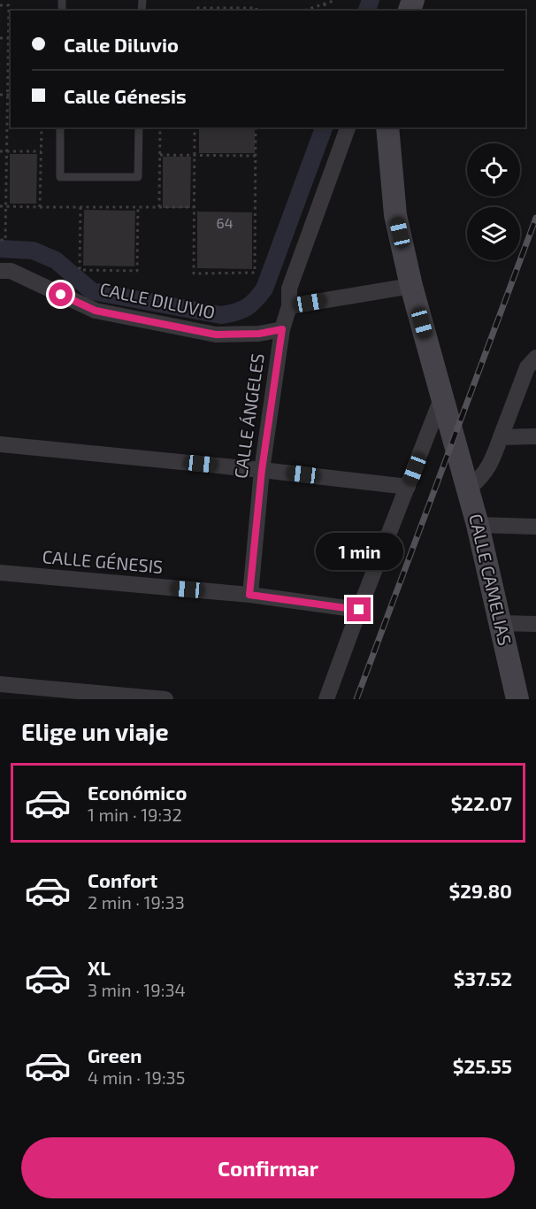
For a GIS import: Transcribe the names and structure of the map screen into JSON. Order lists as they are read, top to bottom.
{
  "streets": {
    "street": [
      "CALLE DILUVIO",
      "CALLE ÁNGELES",
      "CALLE GÉNESIS",
      "CALLE CAMELIAS"
    ]
  },
  "crossings": [
    ["CALLE DILUVIO", "CALLE ÁNGELES"],
    ["CALLE ÁNGELES", "CALLE GÉNESIS"]
  ],
  "house_numbers": ["64"],
  "page": {
    "banner": ["Calle Diluvio", "Calle Génesis"],
    "bubble": "1 min",
    "heading": "Elige un viaje",
    "list": [
      {
        "name": "Económico",
        "note": "1 min · 19:32",
        "value": "$22.07"
      },
      {
        "name": "Confort",
        "note": "2 min · 19:33",
        "value": "$29.80"
      },
      {
        "name": "XL",
        "note": "3 min · 19:34",
        "value": "$37.52"
      },
      {
        "name": "Green",
        "note": "4 min · 19:35",
        "value": "$25.55"
      }
    ],
    "buttons": "Confirmar"
  }
}
